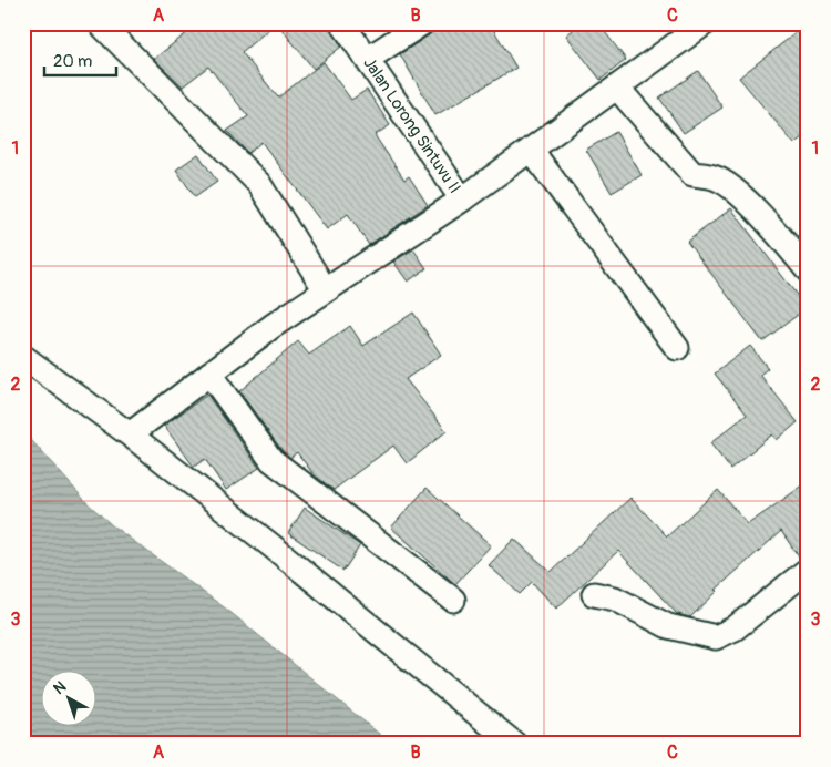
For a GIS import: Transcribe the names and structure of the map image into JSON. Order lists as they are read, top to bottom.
{
  "streets": {
    "street": ["Jalan Lorong Sintuvu II"]
  },
  "scale_bar": "20 m",
  "north": "top left",
  "grid": {
    "columns": ["A", "B", "C"],
    "rows": ["1", "2", "3"]
  }
}
